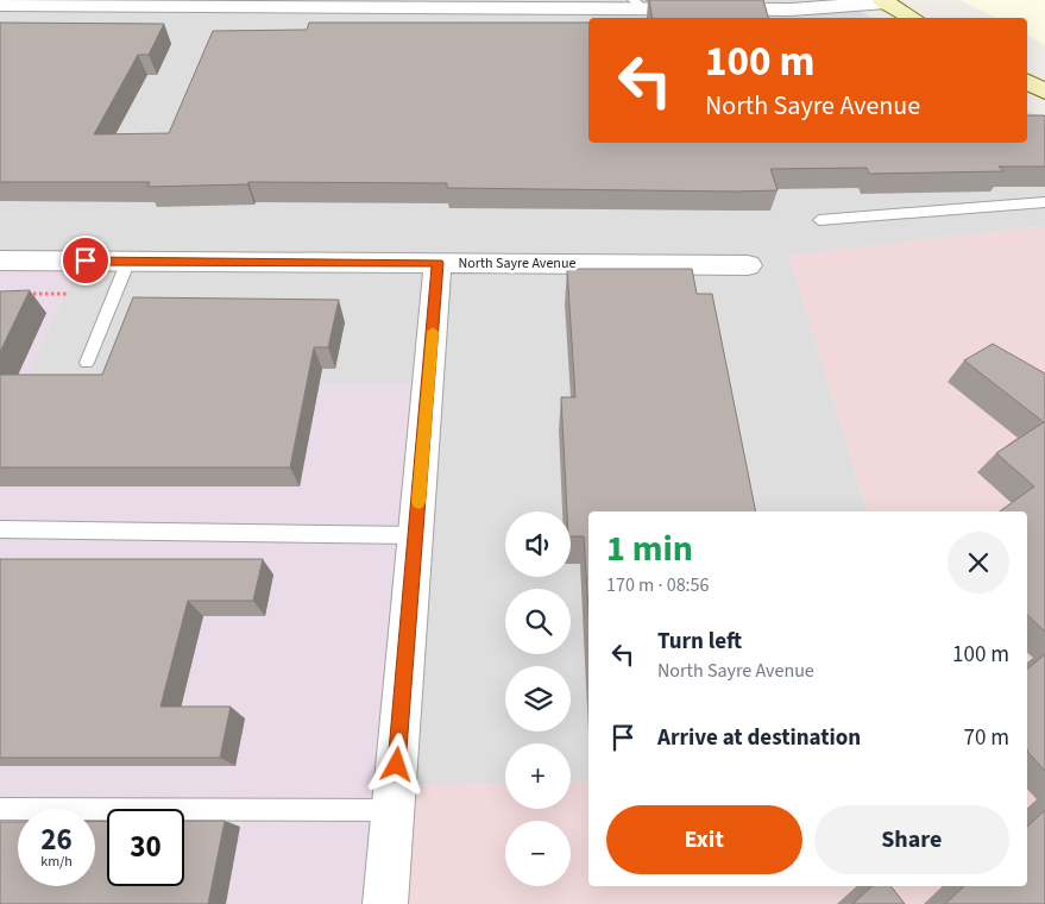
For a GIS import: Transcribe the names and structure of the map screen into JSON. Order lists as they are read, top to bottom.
{
  "streets": {
    "street": ["North Sayre Avenue"]
  },
  "page": {
    "turn": ["100 m", "North Sayre Avenue"],
    "map_buttons": ["+", "−"],
    "heading": ["1 min", "170 m · 08:56"],
    "list": [
      {
        "name": "Turn left",
        "note": "North Sayre Avenue",
        "value": "100 m"
      },
      {
        "name": "Arrive at destination",
        "value": "70 m"
      }
    ],
    "buttons": ["Exit", "Share"],
    "speed": "26 km/h",
    "limit": "30"
  }
}
